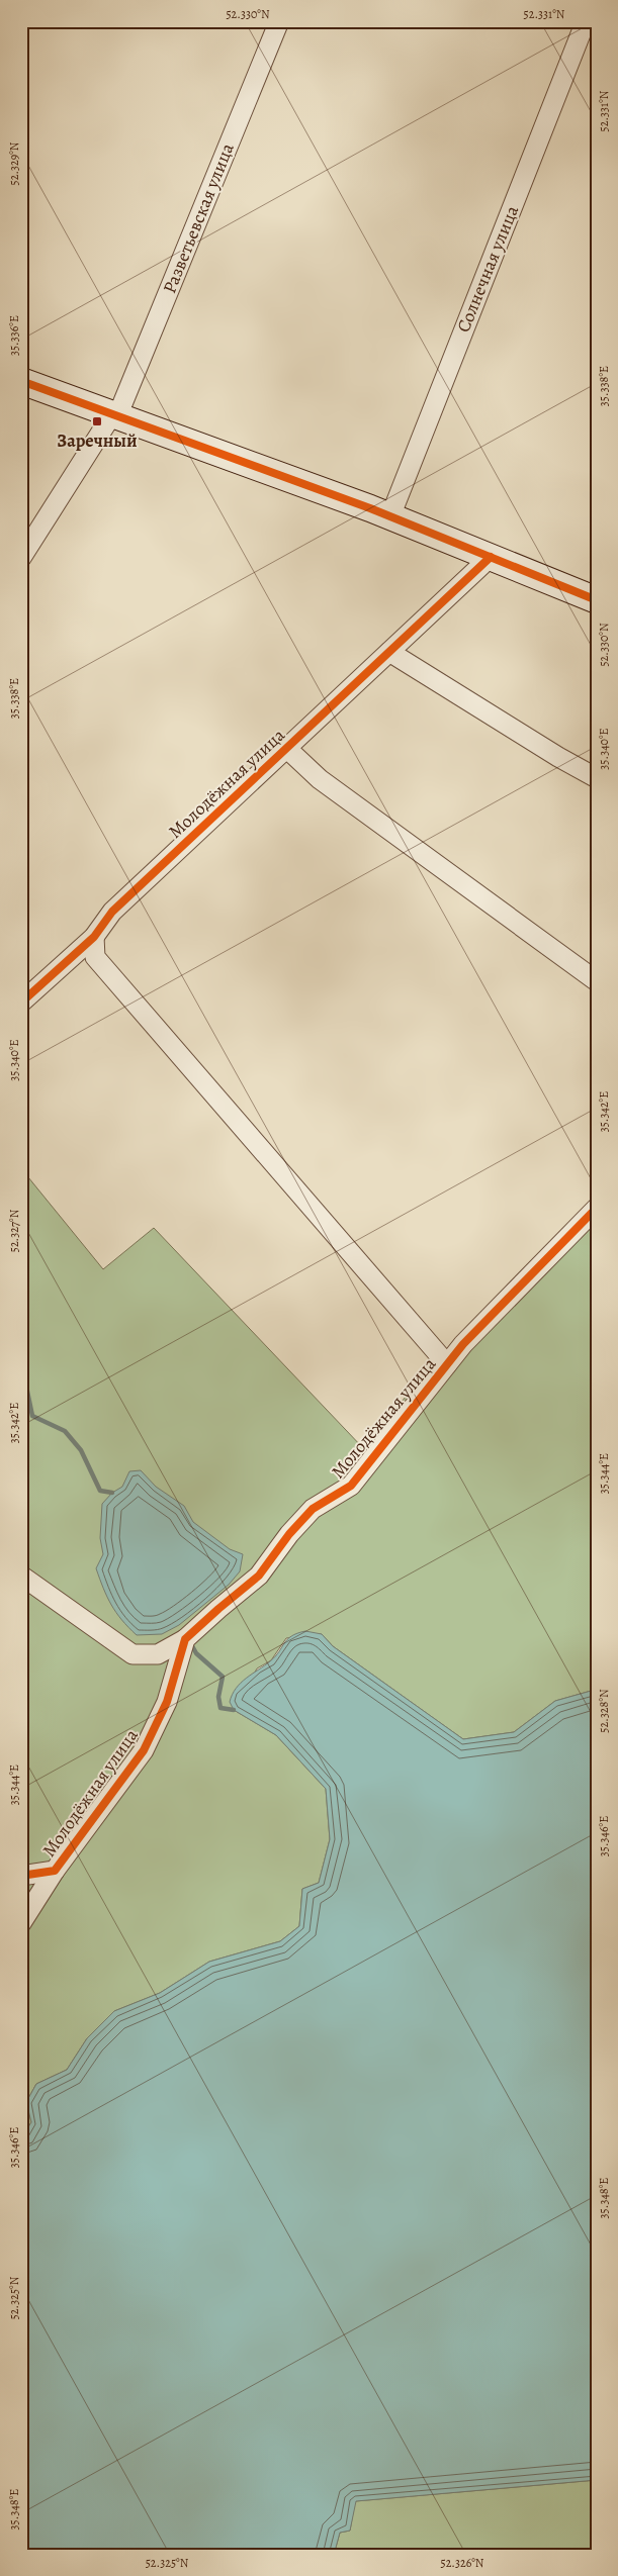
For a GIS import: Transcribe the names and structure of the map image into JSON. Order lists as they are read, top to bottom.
{
  "streets": {
    "street": ["Разветьевская улица", "Солнечная улица", "Молодёжная улица"]
  },
  "places": {
    "transit": ["Заречный"]
  },
  "coordinates": [
    "52.330°N",
    "52.331°N",
    "52.329°N",
    "35.336°E",
    "35.338°E",
    "35.340°E",
    "35.342°E",
    "52.327°N",
    "35.344°E",
    "52.328°N",
    "35.346°E",
    "35.348°E",
    "52.325°N",
    "52.326°N"
  ]
}
